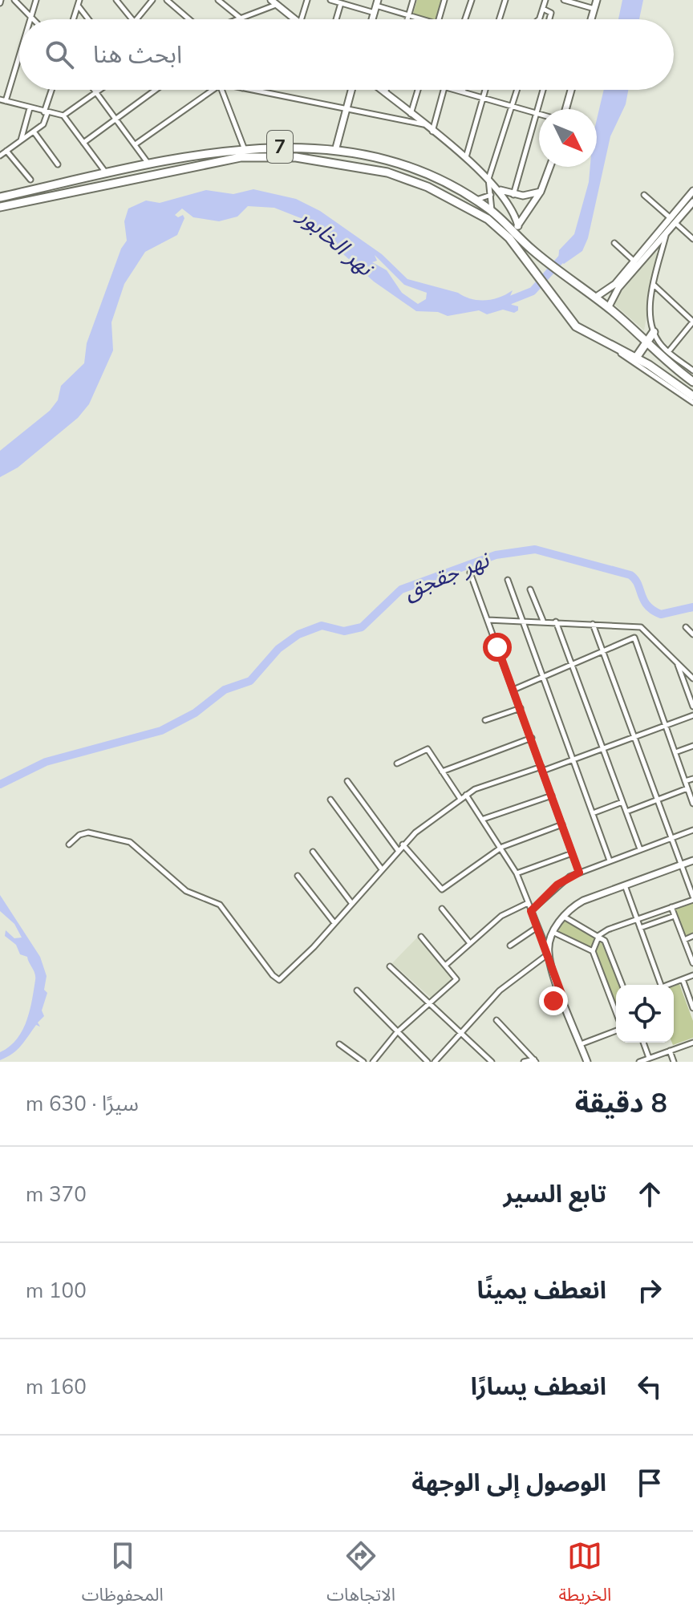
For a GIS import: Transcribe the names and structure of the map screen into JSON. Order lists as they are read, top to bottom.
{
  "streets": {
    "highway": ["7"]
  },
  "water": ["نهر الخابور", "نهر جقجق"],
  "north": "bottom right",
  "page": {
    "search": "ابحث هنا",
    "heading": ["8 دقيقة", "سيرًا · 630 m"],
    "list": [
      ["تابع السير", "370 m"],
      ["انعطف يمينًا", "100 m"],
      ["انعطف يسارًا", "160 m"],
      "الوصول إلى الوجهة"
    ],
    "nav": ["الخريطة", "الاتجاهات", "المحفوظات"]
  }
}
